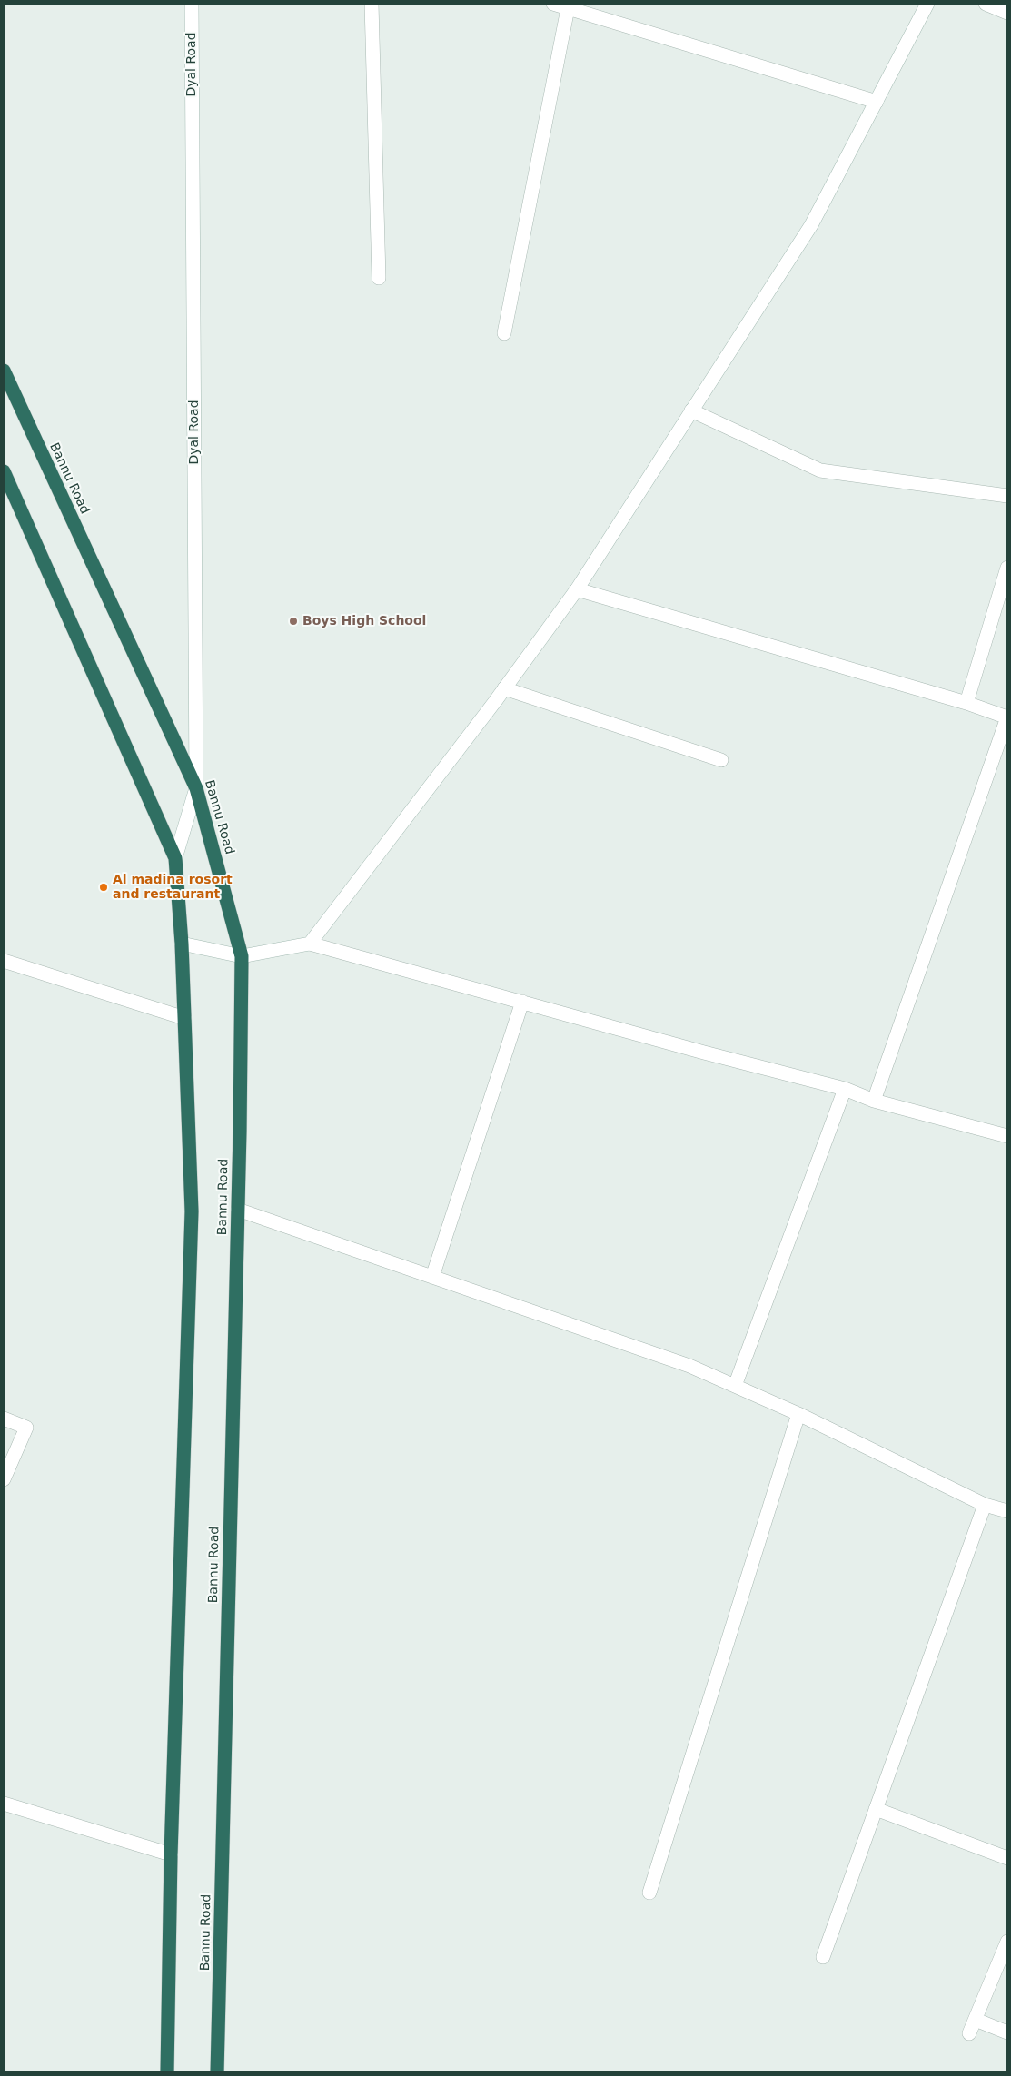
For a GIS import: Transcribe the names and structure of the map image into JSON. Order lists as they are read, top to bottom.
{
  "streets": {
    "highway": ["Bannu Road"],
    "street": ["Dyal Road"]
  },
  "crossings": [
    ["Dyal Road", "Bannu Road"]
  ],
  "places": ["Boys High School", "Al madina rosort and restaurant"]
}
